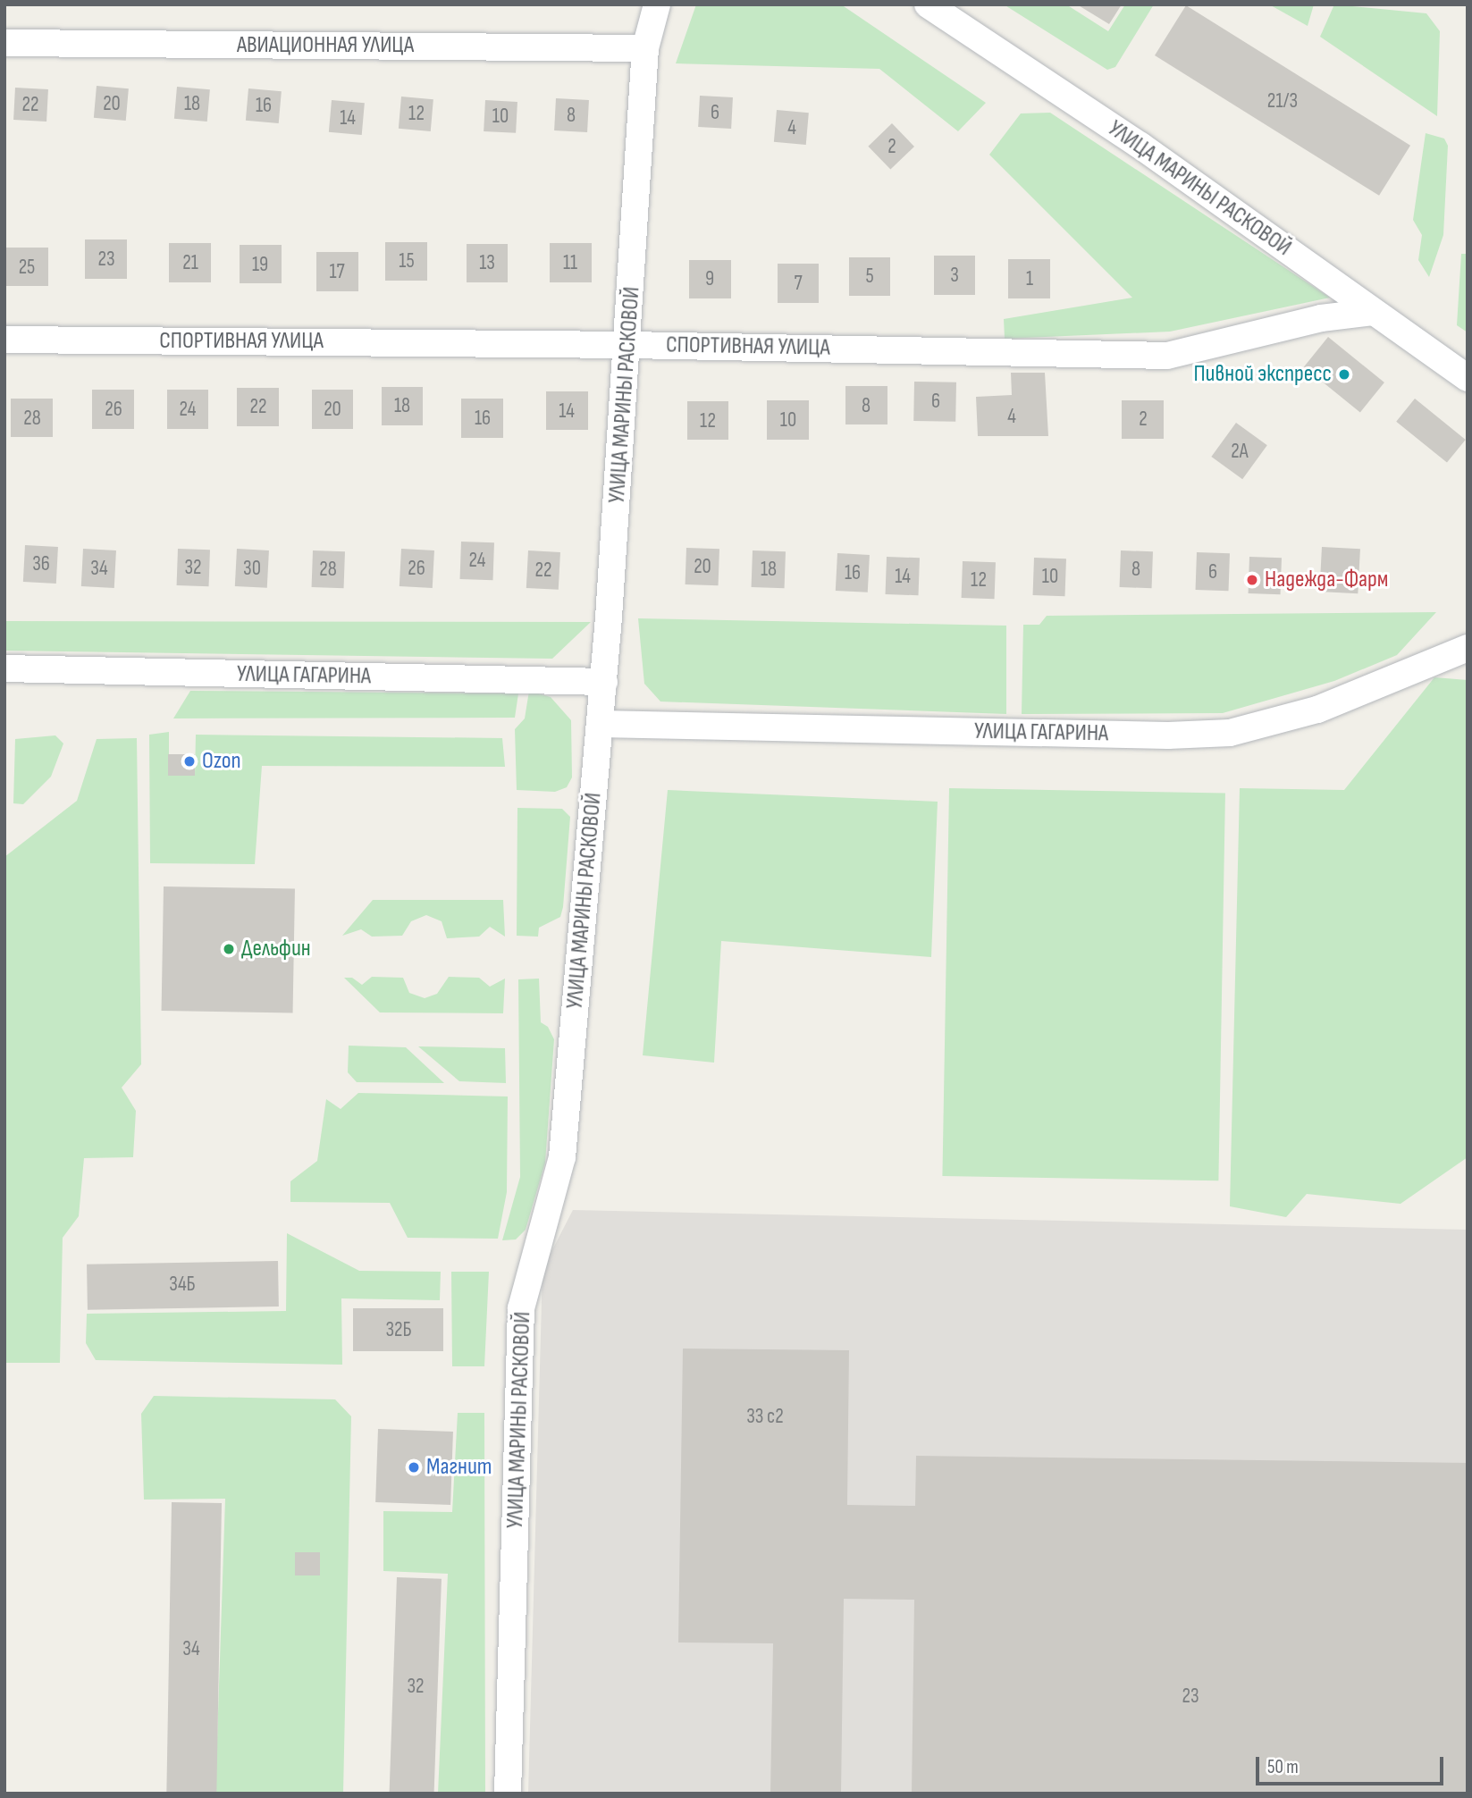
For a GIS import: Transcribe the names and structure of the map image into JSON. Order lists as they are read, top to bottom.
{
  "streets": {
    "street": [
      "АВИАЦИОННАЯ УЛИЦА",
      "УЛИЦА МАРИНЫ РАСКОВОЙ",
      "СПОРТИВНАЯ УЛИЦА",
      "УЛИЦА ГАГАРИНА"
    ]
  },
  "crossings": [
    ["АВИАЦИОННАЯ УЛИЦА", "УЛИЦА МАРИНЫ РАСКОВОЙ"],
    ["УЛИЦА МАРИНЫ РАСКОВОЙ", "СПОРТИВНАЯ УЛИЦА"],
    ["УЛИЦА МАРИНЫ РАСКОВОЙ", "УЛИЦА ГАГАРИНА"]
  ],
  "places": [
    "Пивной экспресс",
    "Надежда-Фарм",
    "Ozon",
    "Дельфин",
    "Магнит"
  ],
  "house_numbers": [
    "21/3",
    "20",
    "18",
    "22",
    "16",
    "6",
    "12",
    "8",
    "10",
    "14",
    "4",
    "2",
    "23",
    "15",
    "21",
    "13",
    "11",
    "19",
    "25",
    "17",
    "3",
    "5",
    "9",
    "1",
    "7",
    "6",
    "18",
    "8",
    "22",
    "26",
    "24",
    "20",
    "14",
    "4",
    "28",
    "16",
    "2",
    "10",
    "12",
    "2А",
    "24",
    "36",
    "20",
    "32",
    "34",
    "30",
    "26",
    "28",
    "18",
    "8",
    "22",
    "6",
    "16",
    "14",
    "10",
    "12",
    "34Б",
    "32Б",
    "33 с2",
    "34",
    "32",
    "23"
  ],
  "scale_bar": "50 m"
}
